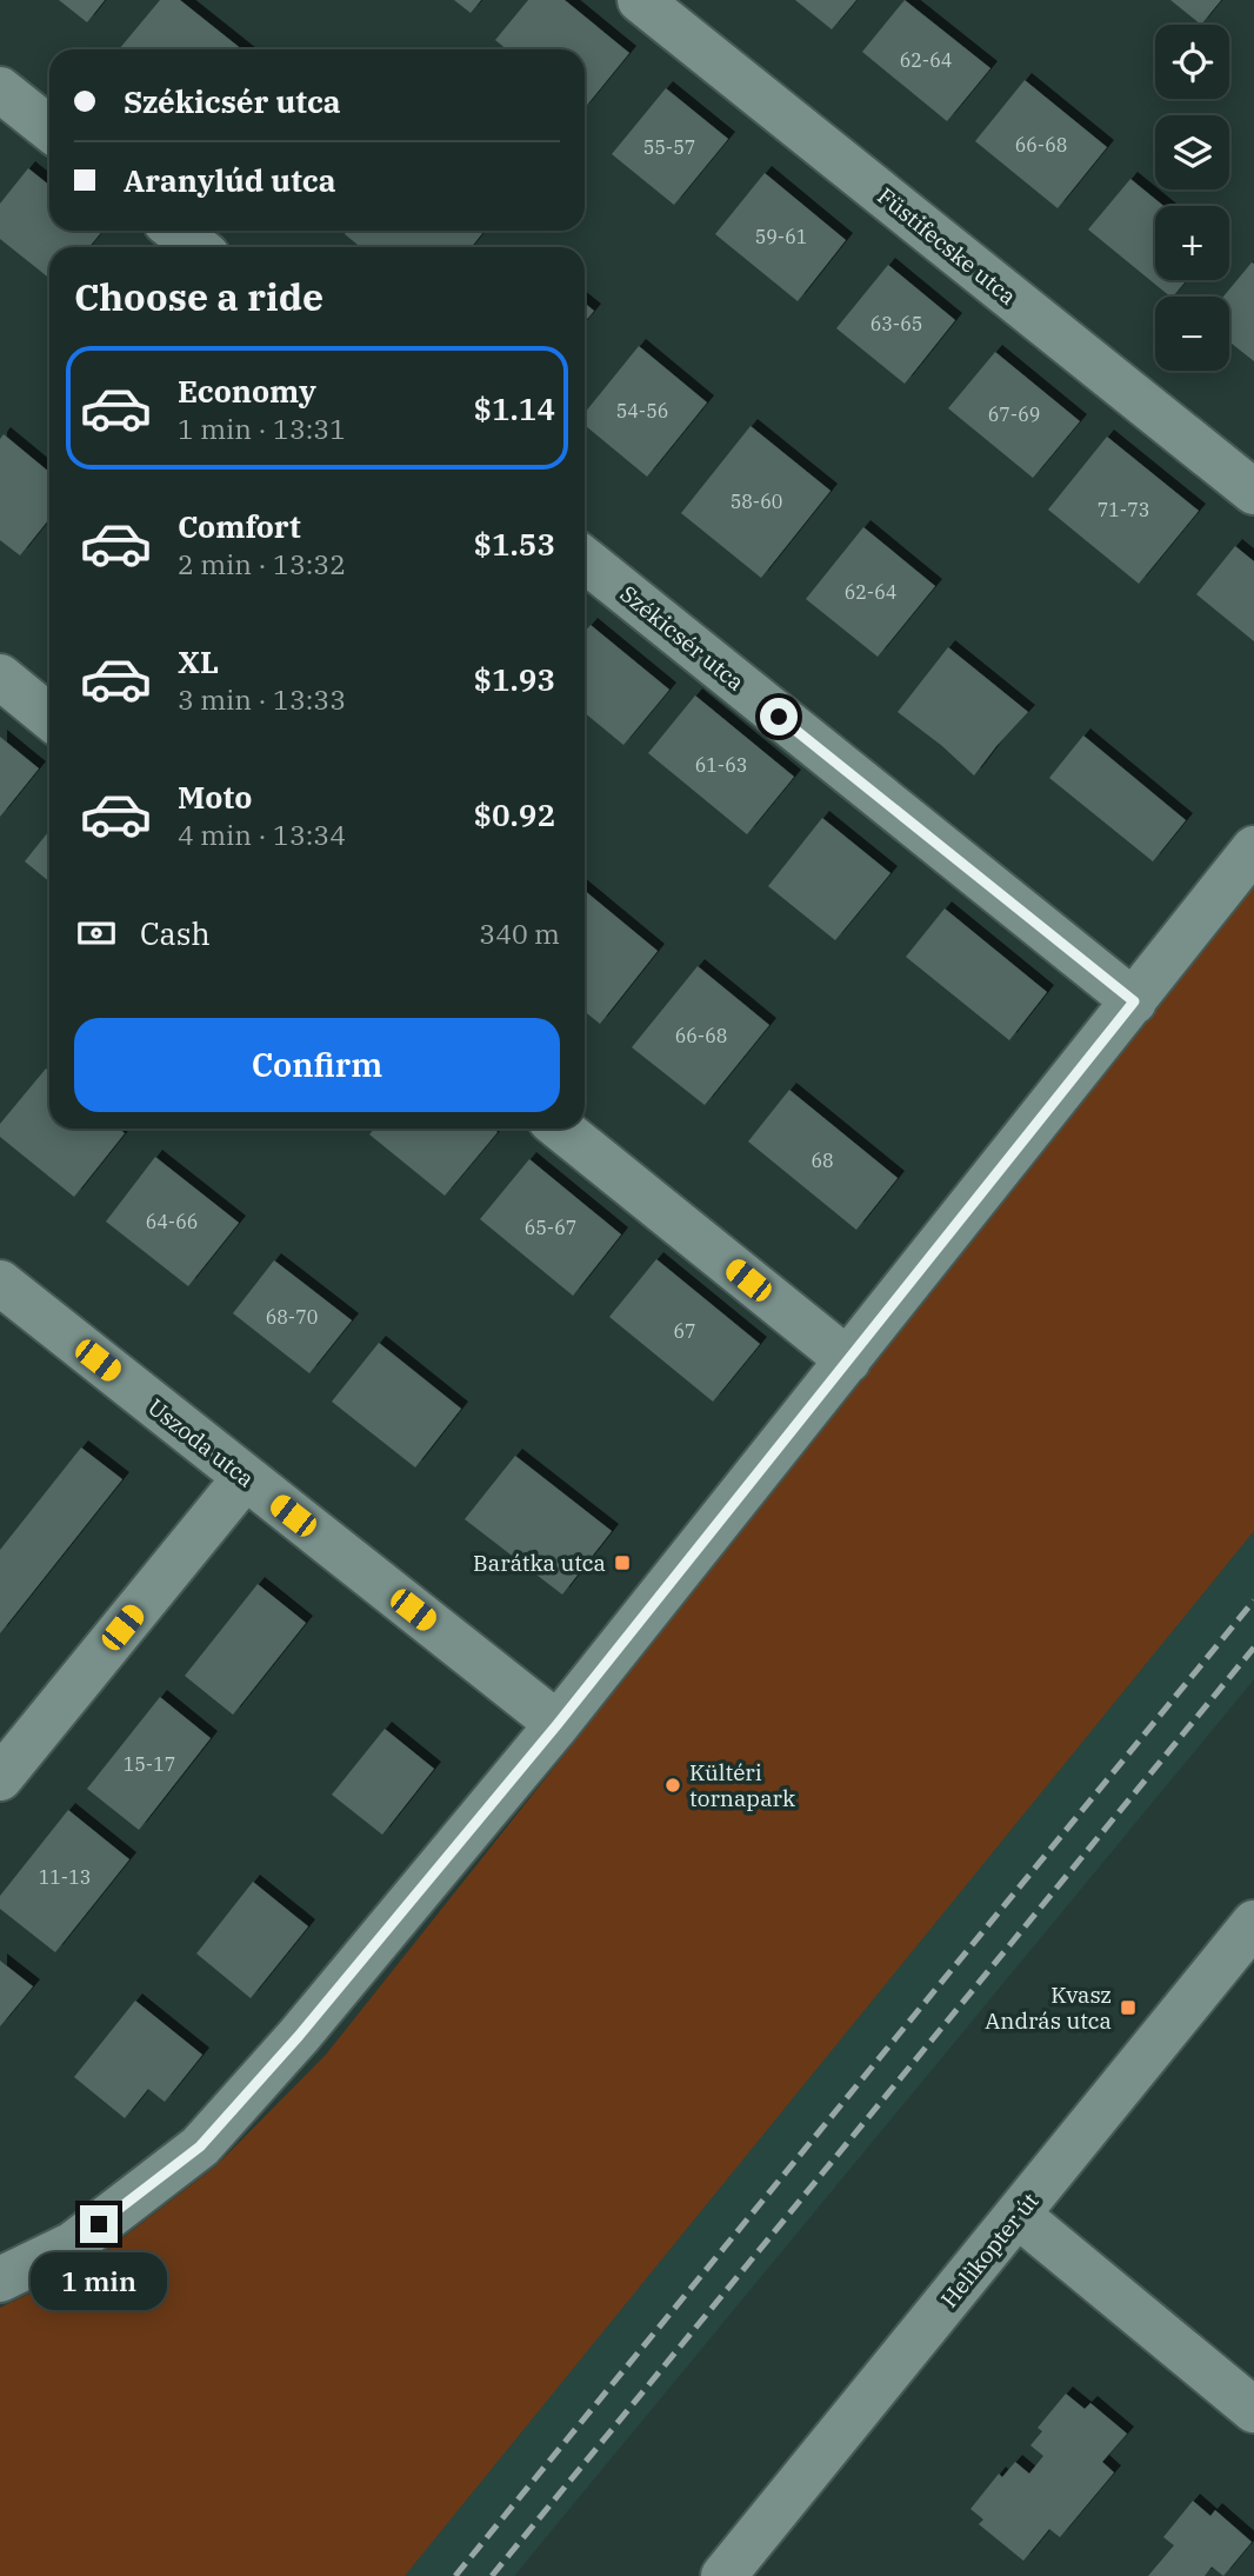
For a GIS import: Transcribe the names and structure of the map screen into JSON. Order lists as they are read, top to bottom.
{
  "streets": {
    "street": [
      "Füstifecske utca",
      "Székicsér utca",
      "Uszoda utca",
      "Helikopter út"
    ]
  },
  "places": {
    "transit": ["Barátka utca", "Kvasz András utca"],
    "other": ["Kültéri tornapark"]
  },
  "house_numbers": [
    "62-64",
    "66-68",
    "55-57",
    "59-61",
    "63-65",
    "54-56",
    "67-69",
    "58-60",
    "71-73",
    "62-64",
    "61-63",
    "66-68",
    "68",
    "64-66",
    "65-67",
    "68-70",
    "67",
    "15-17",
    "11-13"
  ],
  "page": {
    "map_buttons": ["+", "−"],
    "banner": ["Székicsér utca", "Aranylúd utca"],
    "heading": "Choose a ride",
    "list": [
      {
        "name": "Economy",
        "note": "1 min · 13:31",
        "value": "$1.14"
      },
      {
        "name": "Comfort",
        "note": "2 min · 13:32",
        "value": "$1.53"
      },
      {
        "name": "XL",
        "note": "3 min · 13:33",
        "value": "$1.93"
      },
      {
        "name": "Moto",
        "note": "4 min · 13:34",
        "value": "$0.92"
      }
    ],
    "pay": ["Cash", "340 m"],
    "buttons": "Confirm",
    "bubble": "1 min"
  }
}
